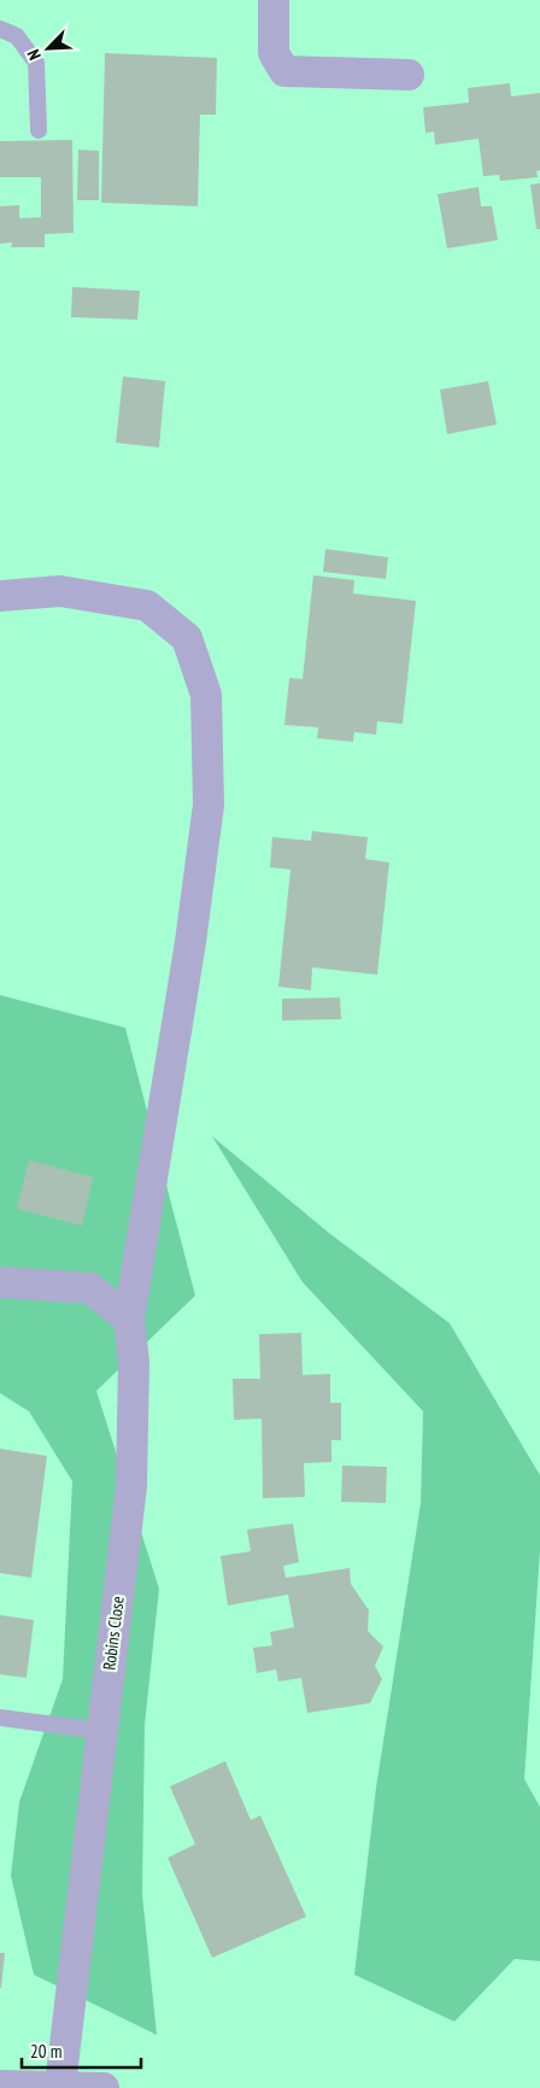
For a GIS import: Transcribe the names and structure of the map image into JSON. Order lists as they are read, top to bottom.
{
  "streets": {
    "street": ["Robins Close"]
  },
  "scale_bar": "20 m",
  "north": "bottom left"
}
